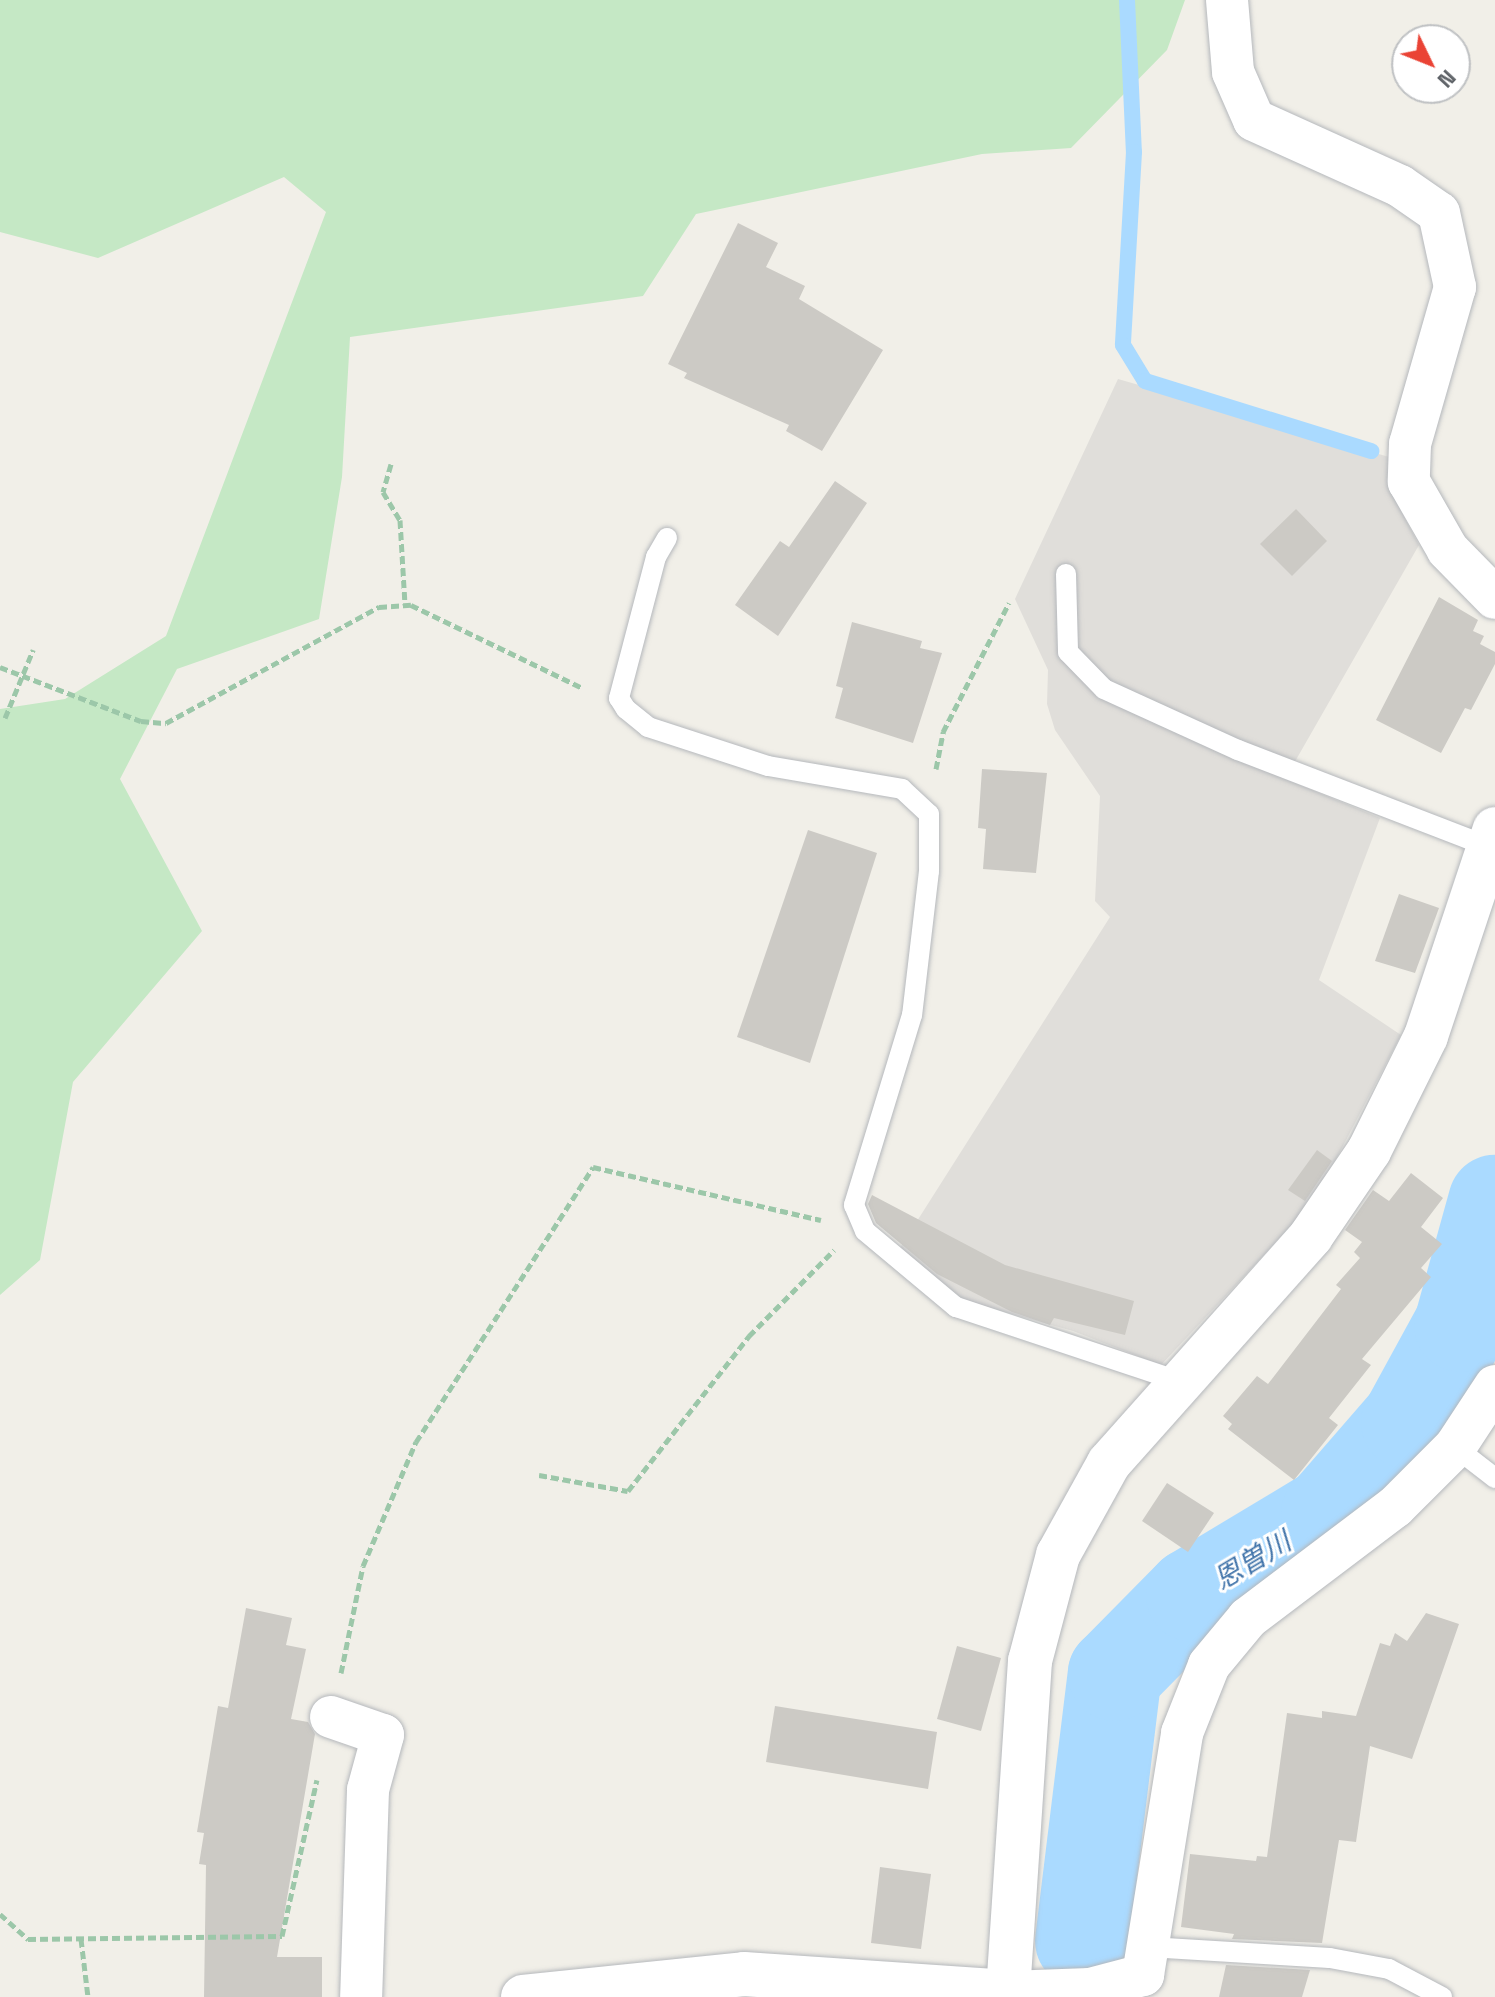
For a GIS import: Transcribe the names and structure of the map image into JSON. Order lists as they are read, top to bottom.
{
  "water": ["恩曽川"],
  "north": "bottom right"
}
